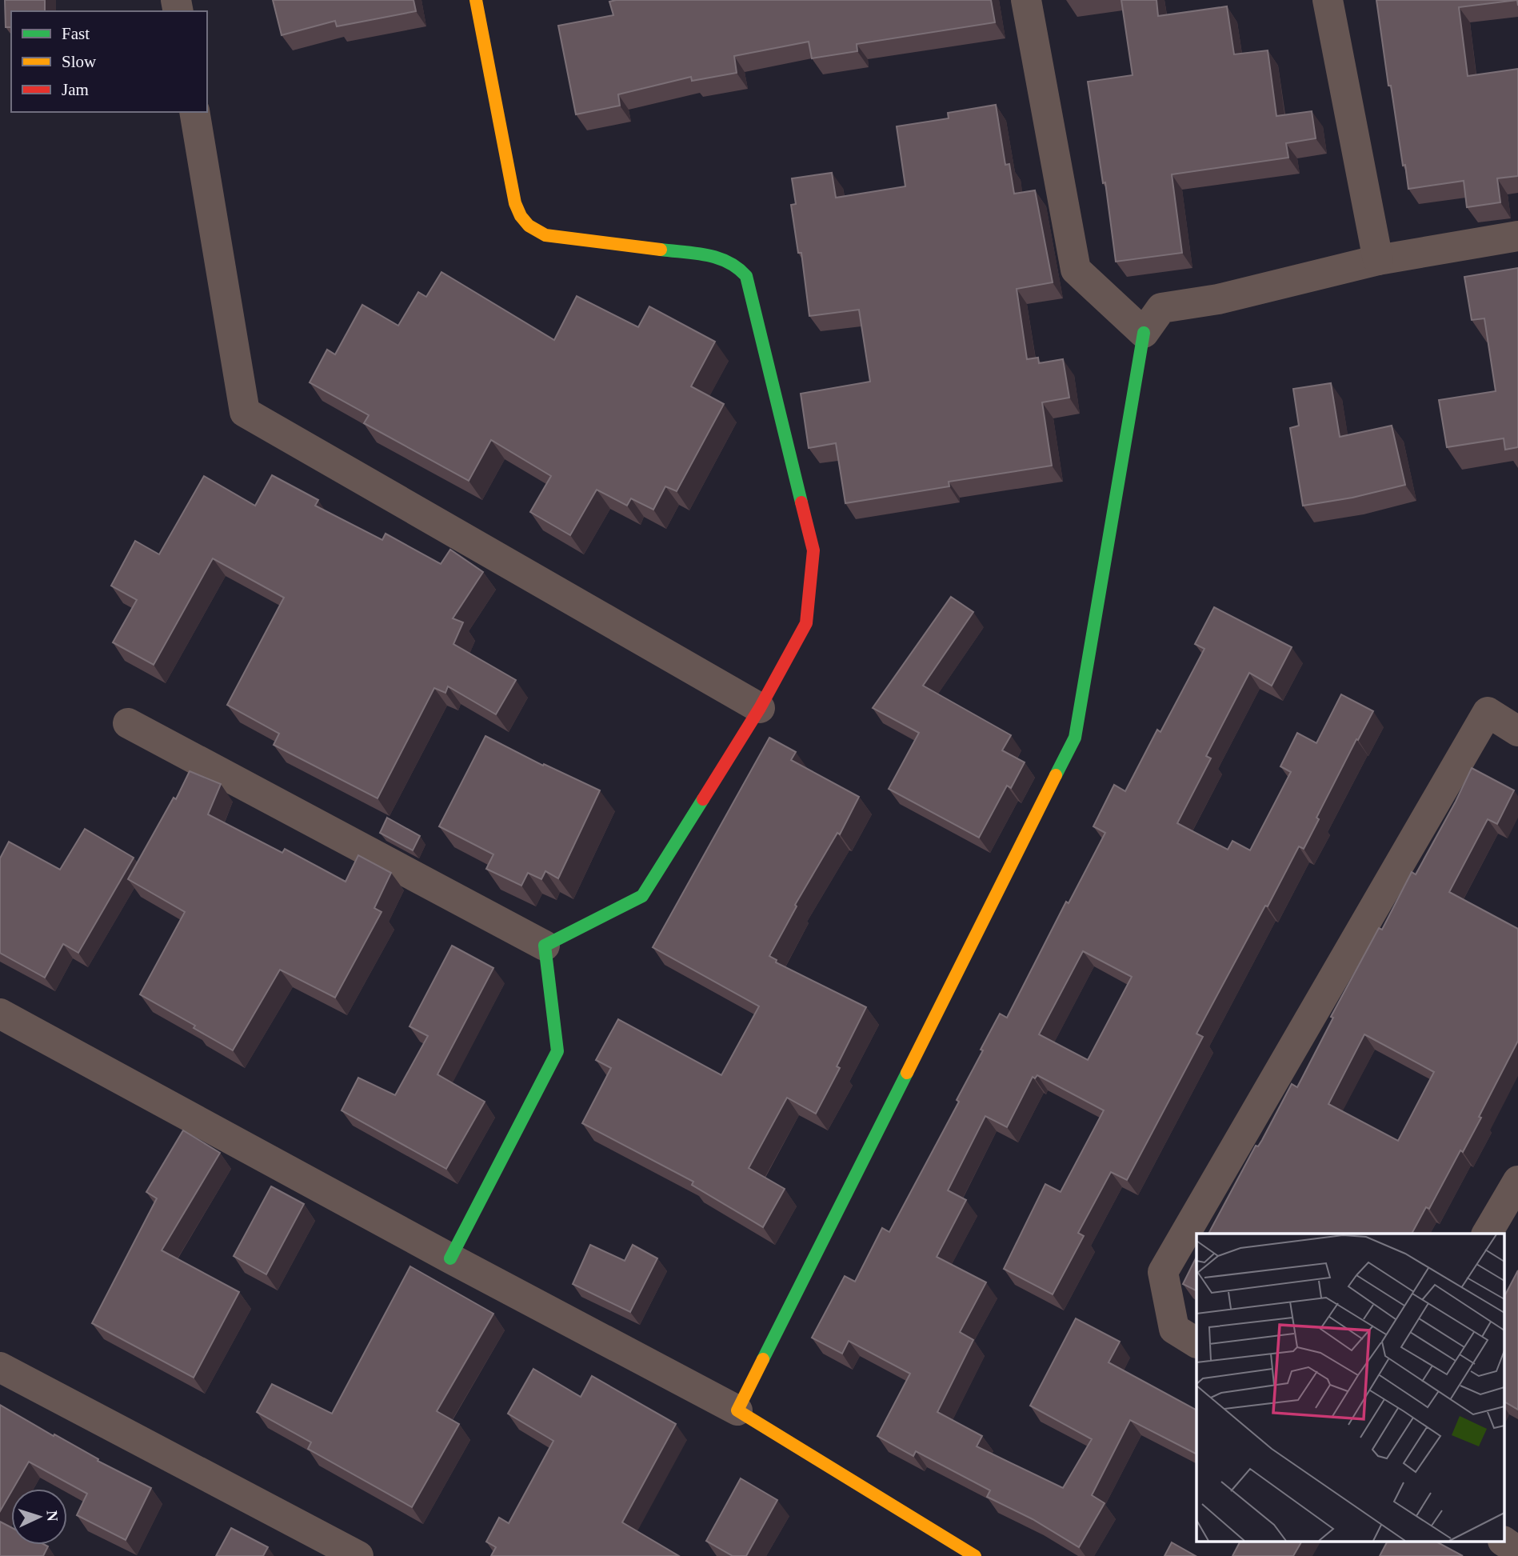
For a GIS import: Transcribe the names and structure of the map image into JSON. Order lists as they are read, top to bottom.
{
  "legend": ["Fast", "Slow", "Jam"],
  "north": "right"
}
